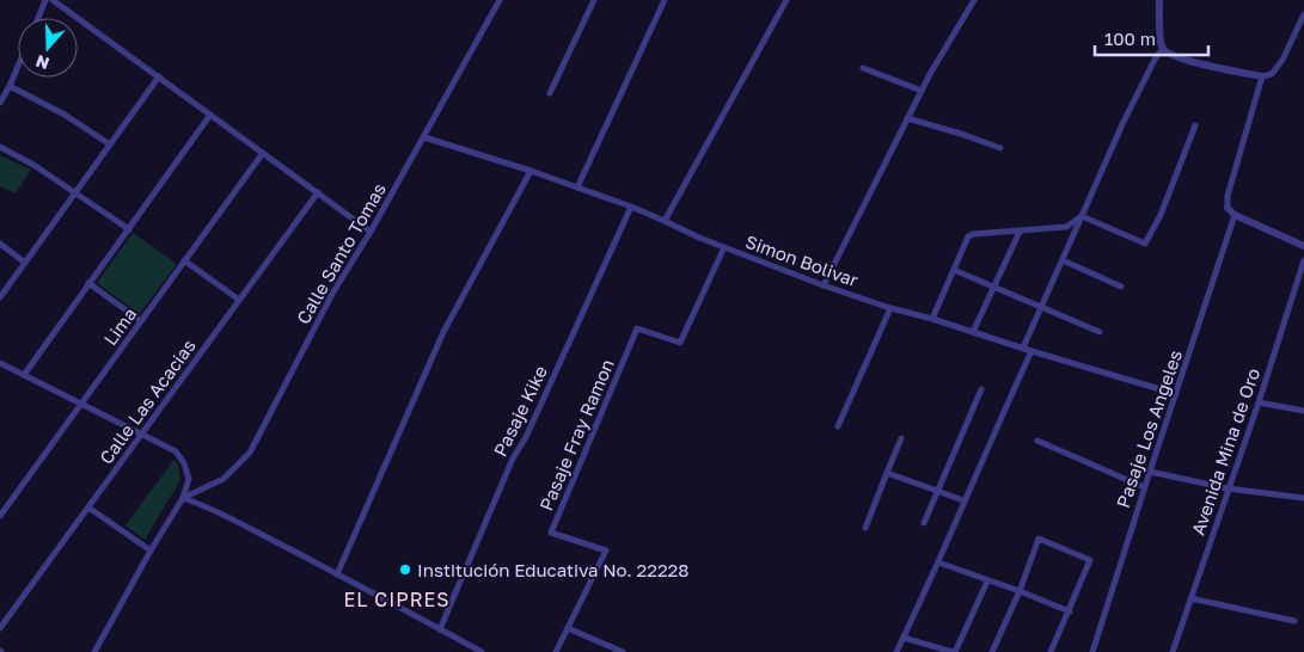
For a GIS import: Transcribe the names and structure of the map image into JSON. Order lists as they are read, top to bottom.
{
  "streets": {
    "street": [
      "Calle Santo Tomas",
      "Simon Bolivar",
      "Lima",
      "Calle Las Acacias",
      "Pasaje Kike",
      "Pasaje Los Angeles",
      "Pasaje Fray Ramon",
      "Avenida Mina de Oro"
    ]
  },
  "crossings": [
    ["Calle Santo Tomas", "Simon Bolivar"],
    ["Simon Bolivar", "Pasaje Kike"],
    ["Simon Bolivar", "Pasaje Los Angeles"],
    ["Simon Bolivar", "Pasaje Fray Ramon"]
  ],
  "districts": ["EL CIPRES"],
  "places": ["Institución Educativa No. 22228"],
  "scale_bar": "100 m",
  "north": "bottom"
}
